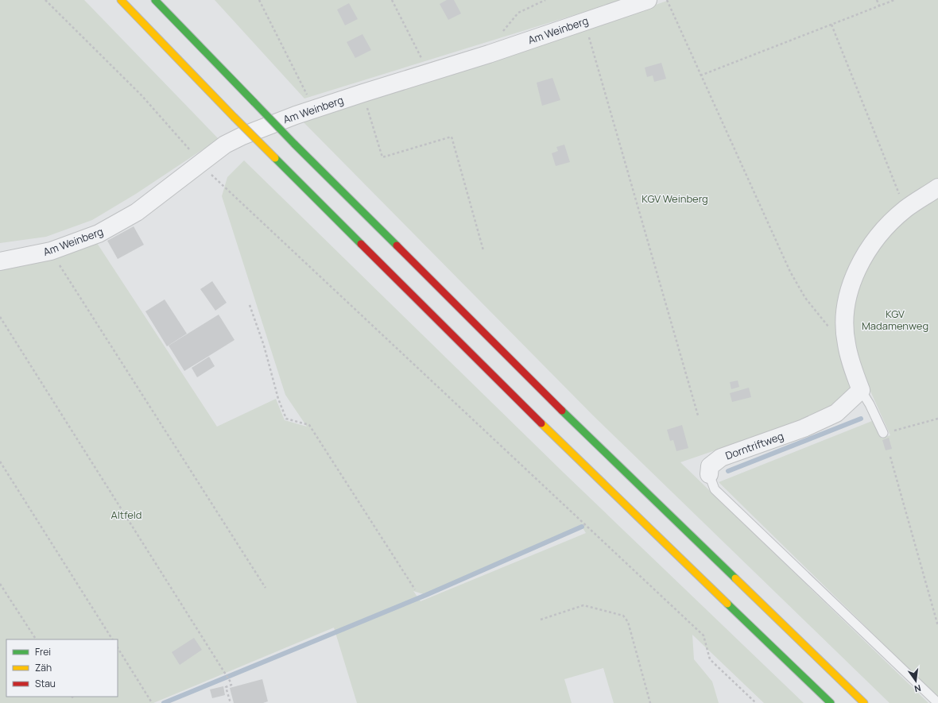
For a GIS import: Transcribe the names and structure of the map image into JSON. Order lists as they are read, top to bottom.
{
  "streets": {
    "street": ["Am Weinberg", "Dorntriftweg"]
  },
  "parks": ["KGV Weinberg", "KGV Madamenweg", "Altfeld"],
  "legend": ["Frei", "Zäh", "Stau"],
  "north": "bottom"
}
